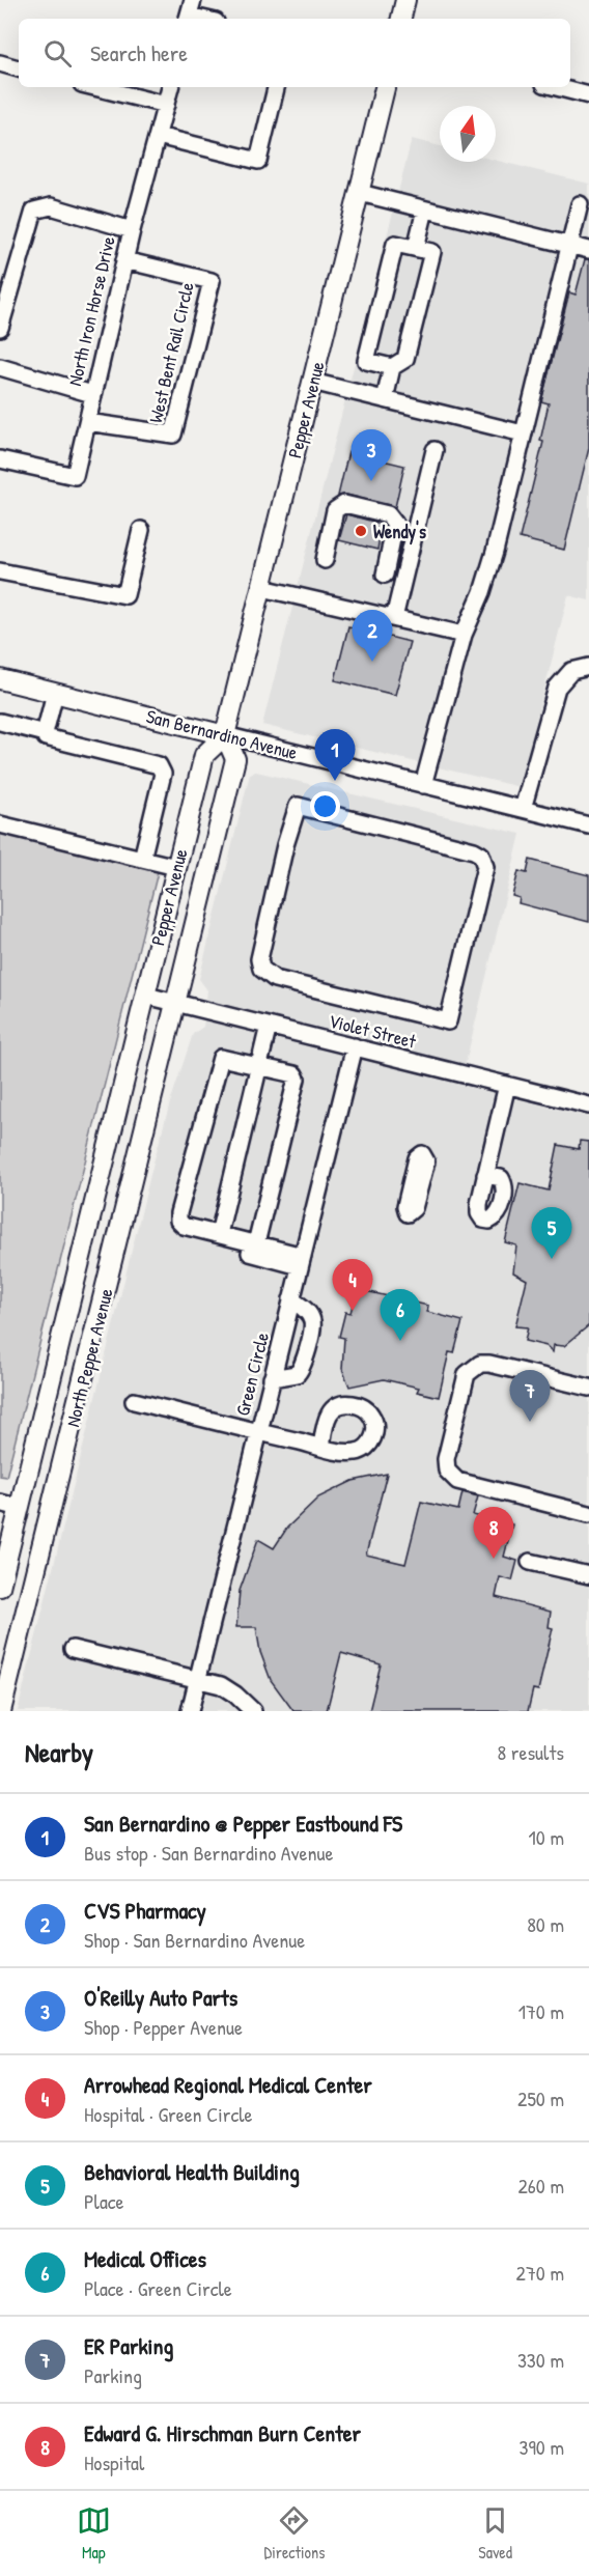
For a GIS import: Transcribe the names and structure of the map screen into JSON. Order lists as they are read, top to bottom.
{
  "streets": {
    "main road": ["Pepper Avenue", "San Bernardino Avenue", "North Pepper Avenue"],
    "street": [
      "North Iron Horse Drive",
      "West Bent Rail Circle",
      "Violet Street",
      "Green Circle"
    ]
  },
  "crossings": [
    ["North Iron Horse Drive", "West Bent Rail Circle"],
    ["Pepper Avenue", "San Bernardino Avenue"],
    ["Pepper Avenue", "Violet Street"],
    ["Pepper Avenue", "North Pepper Avenue"],
    ["Violet Street", "North Pepper Avenue"],
    ["Violet Street", "Green Circle"]
  ],
  "places": ["Wendy's"],
  "north": "top",
  "page": {
    "search": "Search here",
    "pins": [
      "3",
      "2",
      "1",
      "5",
      "4",
      "6",
      "7",
      "8"
    ],
    "heading": ["Nearby", "8 results"],
    "list": [
      {
        "mark": "1",
        "name": "San Bernardino @ Pepper Eastbound FS",
        "note": "Bus stop · San Bernardino Avenue",
        "value": "10 m"
      },
      {
        "mark": "2",
        "name": "CVS Pharmacy",
        "note": "Shop · San Bernardino Avenue",
        "value": "80 m"
      },
      {
        "mark": "3",
        "name": "O'Reilly Auto Parts",
        "note": "Shop · Pepper Avenue",
        "value": "170 m"
      },
      {
        "mark": "4",
        "name": "Arrowhead Regional Medical Center",
        "note": "Hospital · Green Circle",
        "value": "250 m"
      },
      {
        "mark": "5",
        "name": "Behavioral Health Building",
        "note": "Place",
        "value": "260 m"
      },
      {
        "mark": "6",
        "name": "Medical Offices",
        "note": "Place · Green Circle",
        "value": "270 m"
      },
      {
        "mark": "7",
        "name": "ER Parking",
        "note": "Parking",
        "value": "330 m"
      },
      {
        "mark": "8",
        "name": "Edward G. Hirschman Burn Center",
        "note": "Hospital",
        "value": "390 m"
      }
    ],
    "nav": ["Map", "Directions", "Saved"]
  }
}
